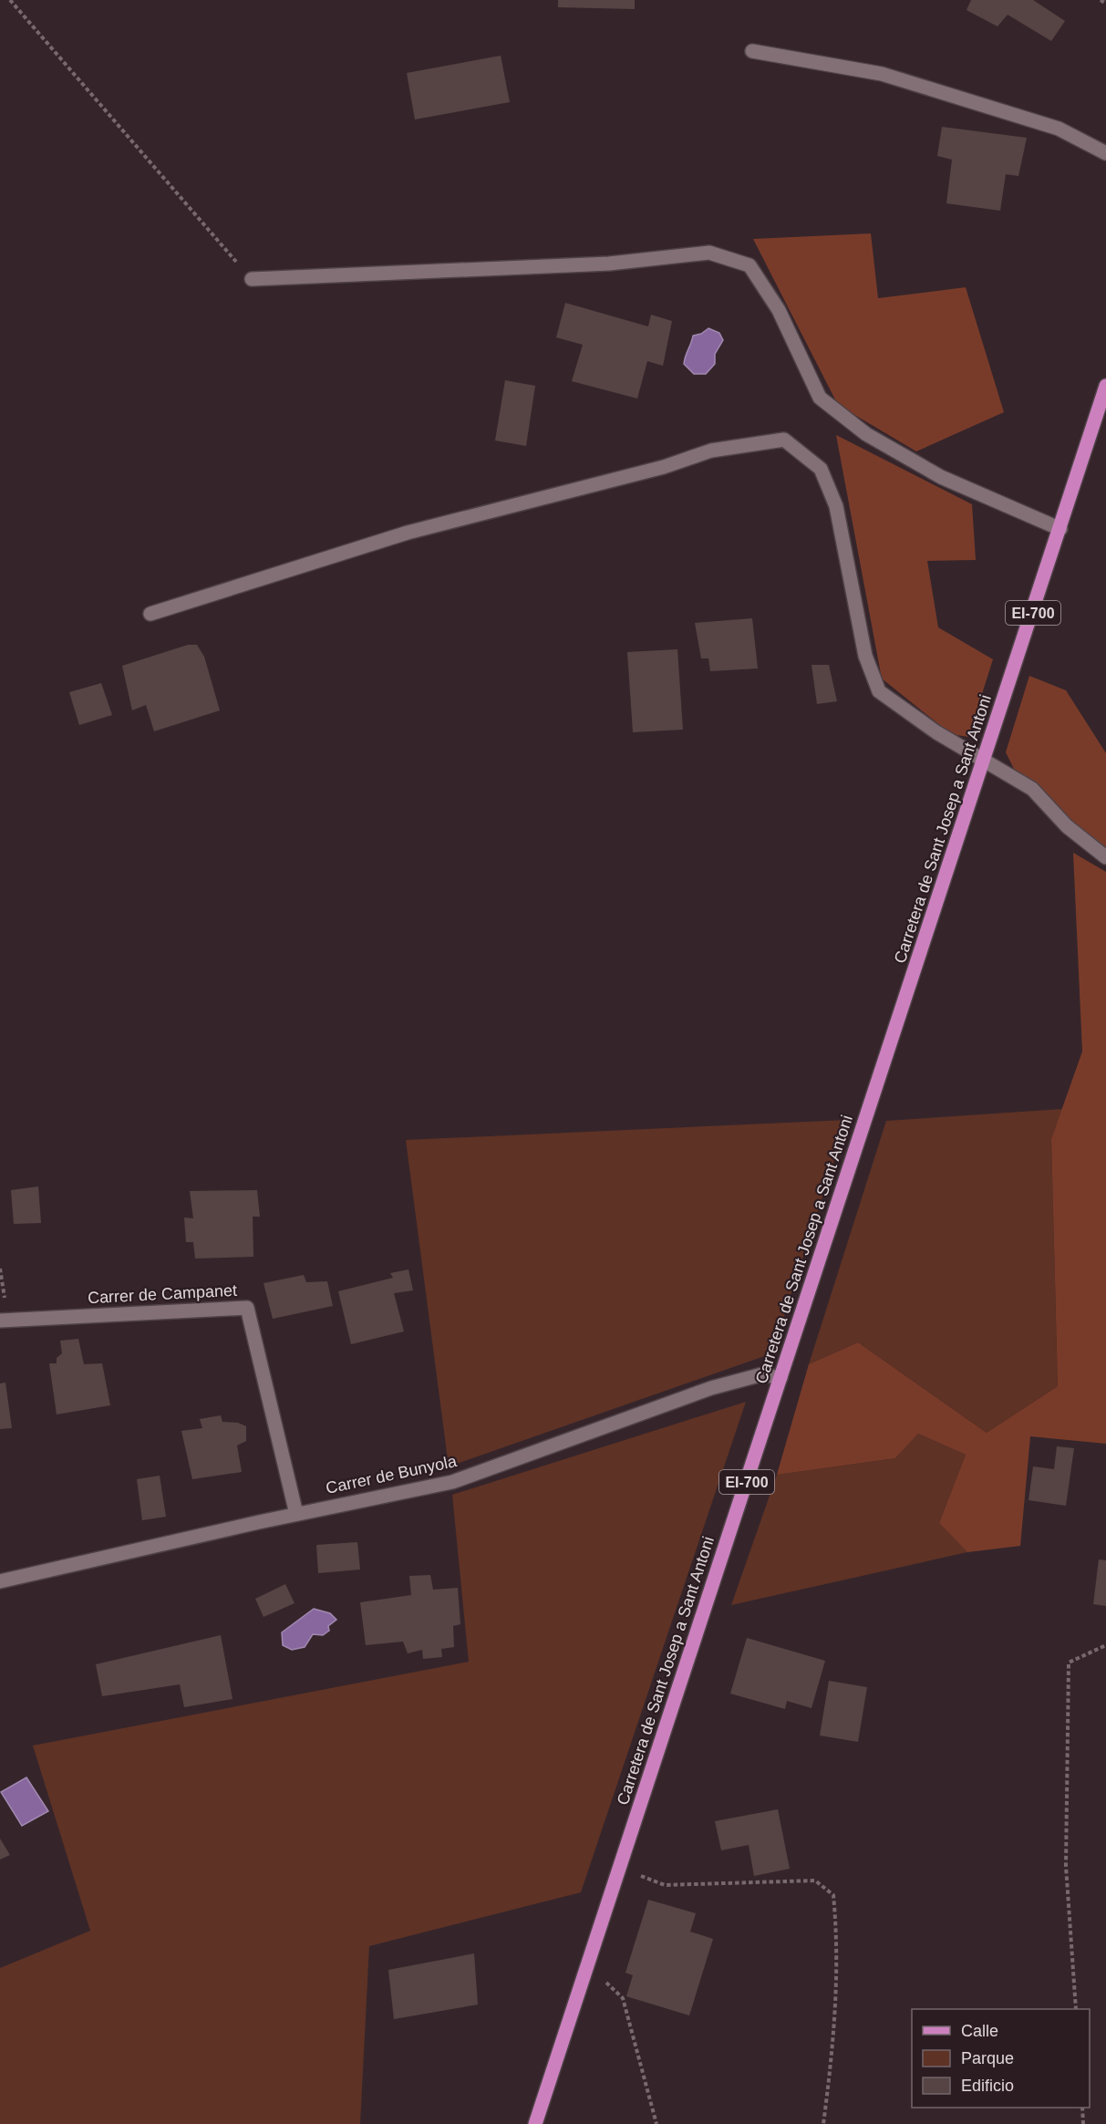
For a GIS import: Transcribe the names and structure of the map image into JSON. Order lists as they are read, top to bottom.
{
  "streets": {
    "main road": ["EI-700", "Carretera de Sant Josep a Sant Antoni"],
    "street": ["Carrer de Campanet", "Carrer de Bunyola"]
  },
  "crossings": [
    ["Carretera de Sant Josep a Sant Antoni", "Carrer de Bunyola"],
    ["Carrer de Campanet", "Carrer de Bunyola"]
  ],
  "legend": ["Calle", "Parque", "Edificio"]
}
